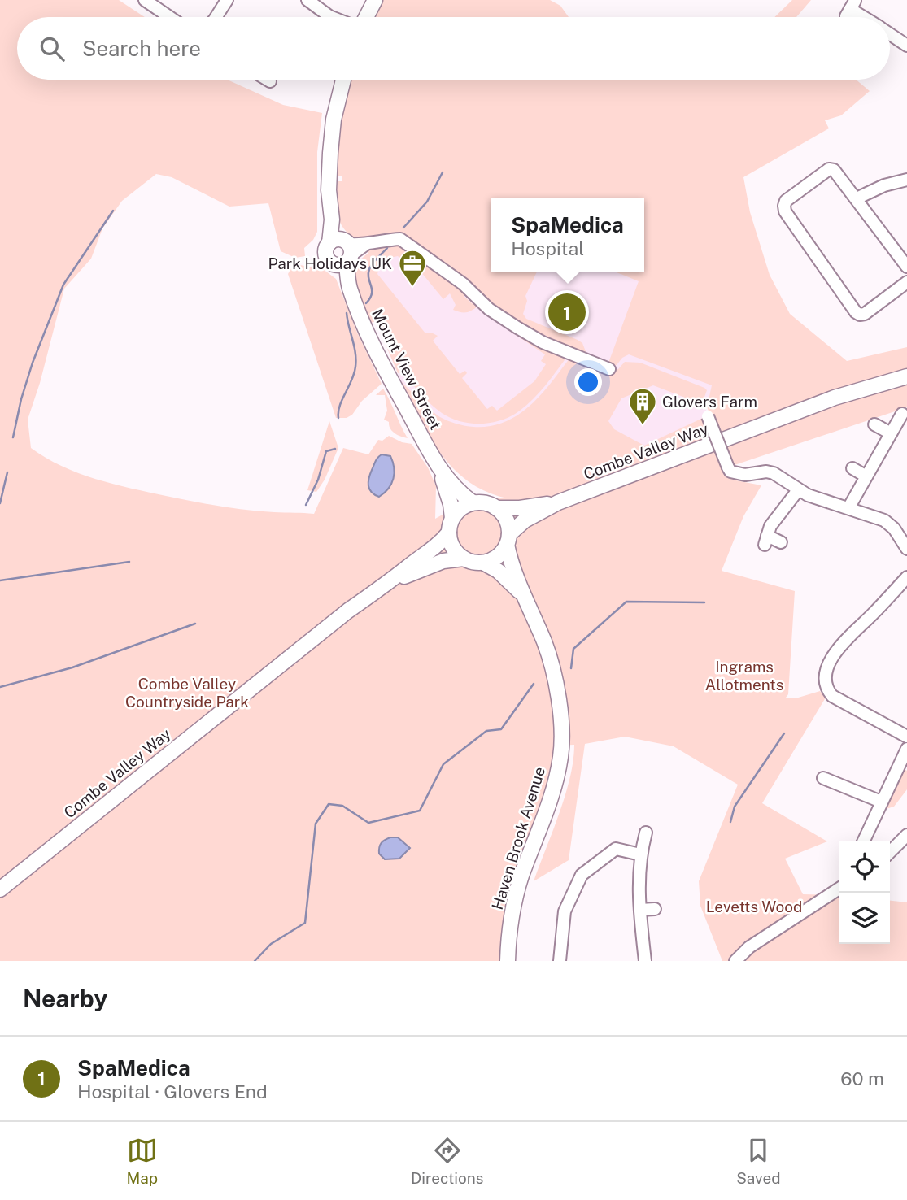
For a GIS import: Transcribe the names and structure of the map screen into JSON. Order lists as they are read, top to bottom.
{
  "streets": {
    "main road": ["Mount View Street", "Combe Valley Way", "Haven Brook Avenue"]
  },
  "crossings": [
    ["Mount View Street", "Combe Valley Way"],
    ["Mount View Street", "Haven Brook Avenue"],
    ["Combe Valley Way", "Haven Brook Avenue"]
  ],
  "parks": ["Ingrams Allotments", "Combe Valley Countryside Park", "Levetts Wood"],
  "places": {
    "office": ["Park Holidays UK"],
    "building": ["Glovers Farm"]
  },
  "page": {
    "search": "Search here",
    "popup": ["SpaMedica", "Hospital"],
    "pins": "1",
    "heading": "Nearby",
    "list": [
      {
        "mark": "1",
        "name": "SpaMedica",
        "note": "Hospital · Glovers End",
        "value": "60 m"
      }
    ],
    "nav": ["Map", "Directions", "Saved"]
  }
}
